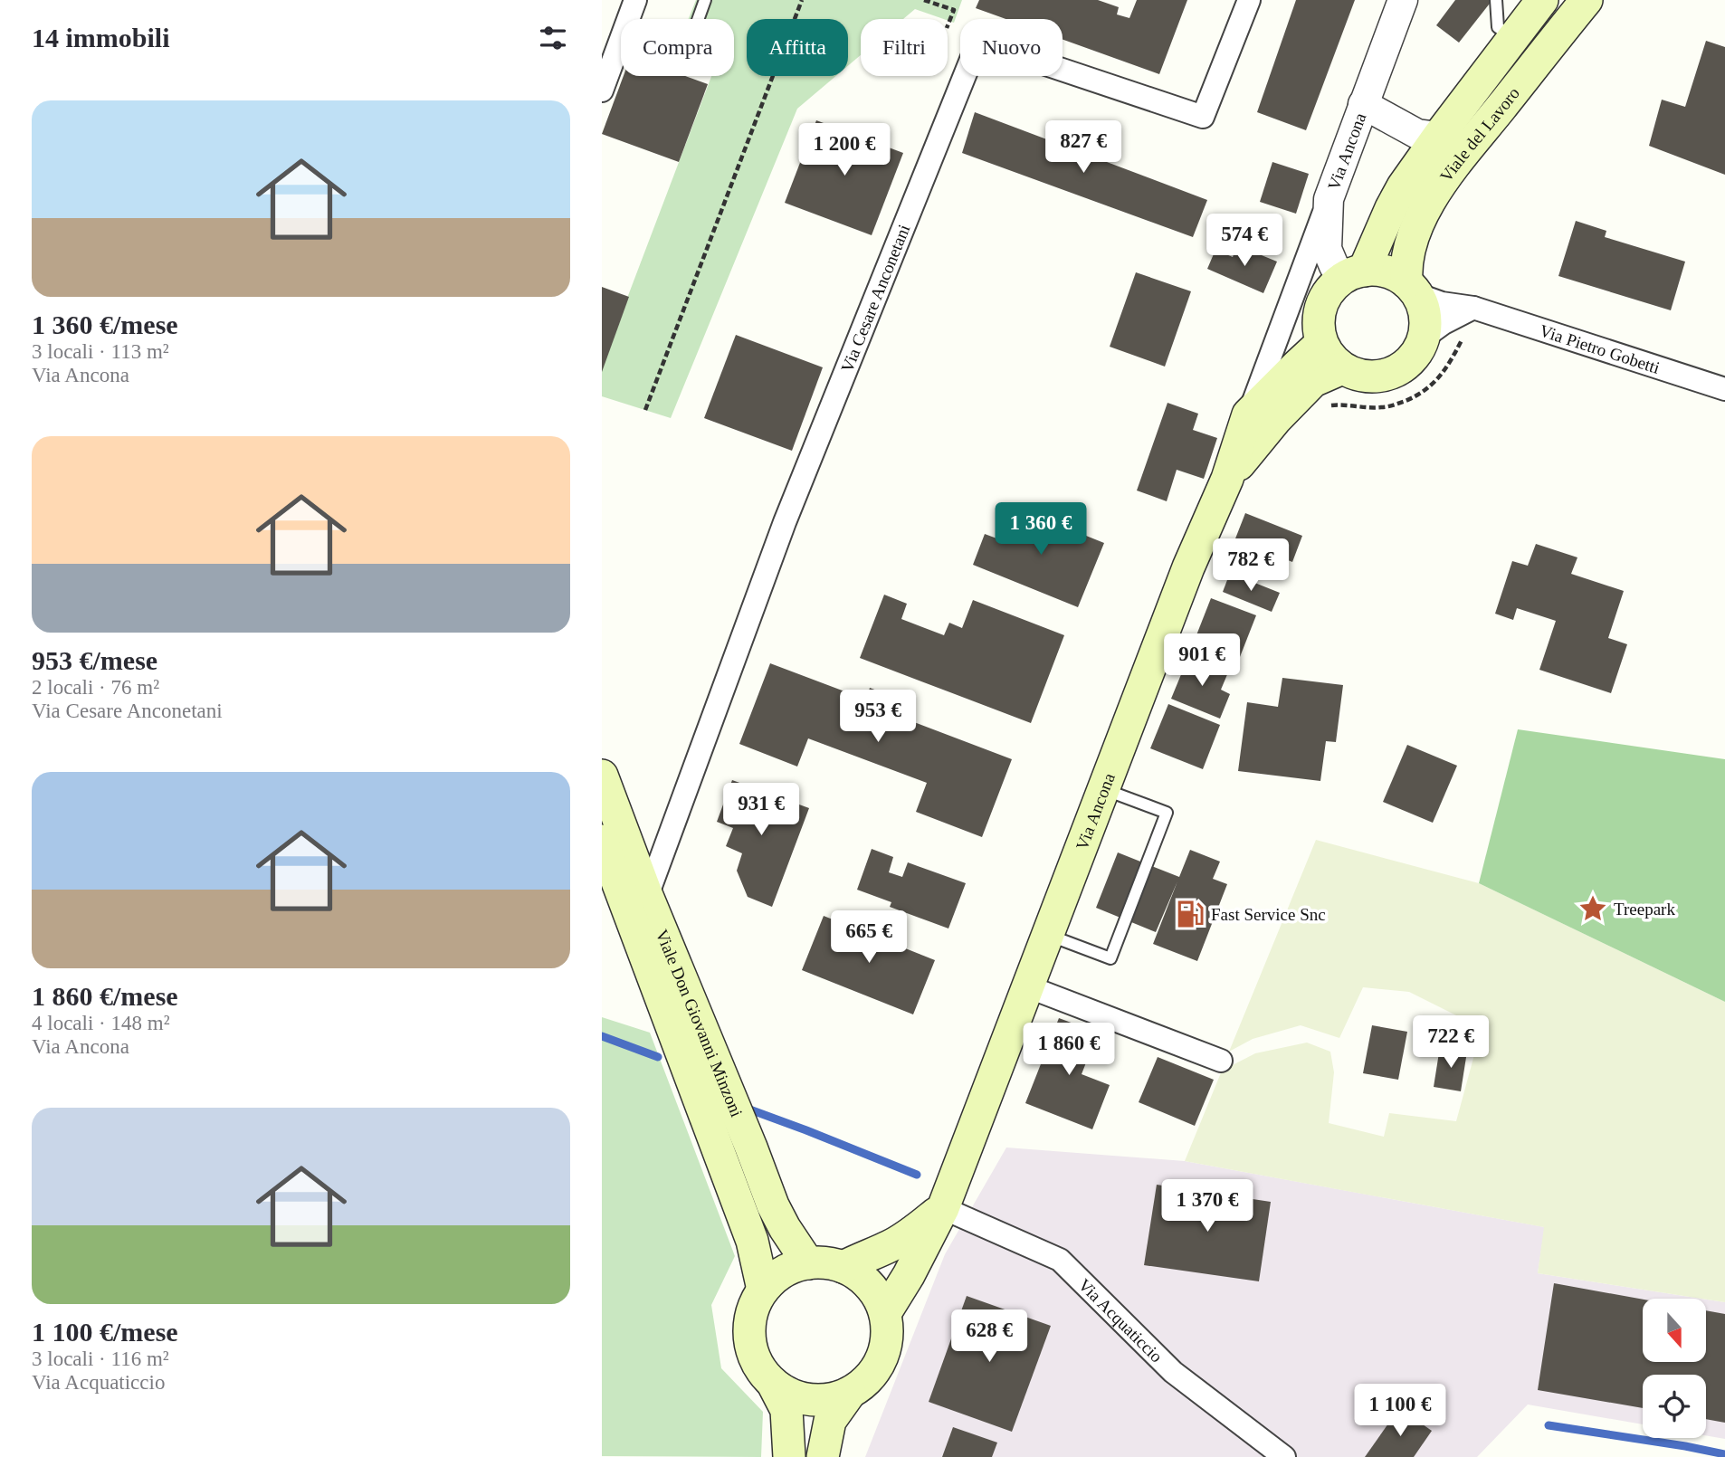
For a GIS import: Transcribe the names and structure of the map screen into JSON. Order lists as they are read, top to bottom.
{
  "streets": {
    "main road": ["Viale del Lavoro", "Via Ancona", "Viale Don Giovanni Minzoni"],
    "street": ["Via Cesare Anconetani", "Via Pietro Gobetti", "Via Acquaticcio"]
  },
  "crossings": [
    ["Viale del Lavoro", "Via Ancona"],
    ["Viale del Lavoro", "Via Pietro Gobetti"],
    ["Via Ancona", "Via Pietro Gobetti"],
    ["Via Ancona", "Viale Don Giovanni Minzoni"],
    ["Via Ancona", "Via Acquaticcio"],
    ["Via Cesare Anconetani", "Viale Don Giovanni Minzoni"]
  ],
  "places": {
    "place": ["Treepark"],
    "fuel station": ["Fast Service Snc"]
  },
  "north": "bottom",
  "page": {
    "heading": "14 immobili",
    "chip": [
      "Compra",
      "Affitta",
      "Filtri",
      "Nuovo"
    ],
    "list": [
      {
        "name": "1 360 €/mese",
        "note": "3 locali · 113 m² · Via Ancona"
      },
      {
        "name": "953 €/mese",
        "note": "2 locali · 76 m² · Via Cesare Anconetani"
      },
      {
        "name": "1 860 €/mese",
        "note": "4 locali · 148 m² · Via Ancona"
      },
      {
        "name": "1 100 €/mese",
        "note": "3 locali · 116 m² · Via Acquaticcio"
      }
    ],
    "price": [
      "827 €",
      "1 200 €",
      "574 €",
      "1 360 €",
      "782 €",
      "901 €",
      "953 €",
      "931 €",
      "665 €",
      "722 €",
      "1 860 €",
      "1 370 €",
      "628 €",
      "1 100 €"
    ]
  }
}
